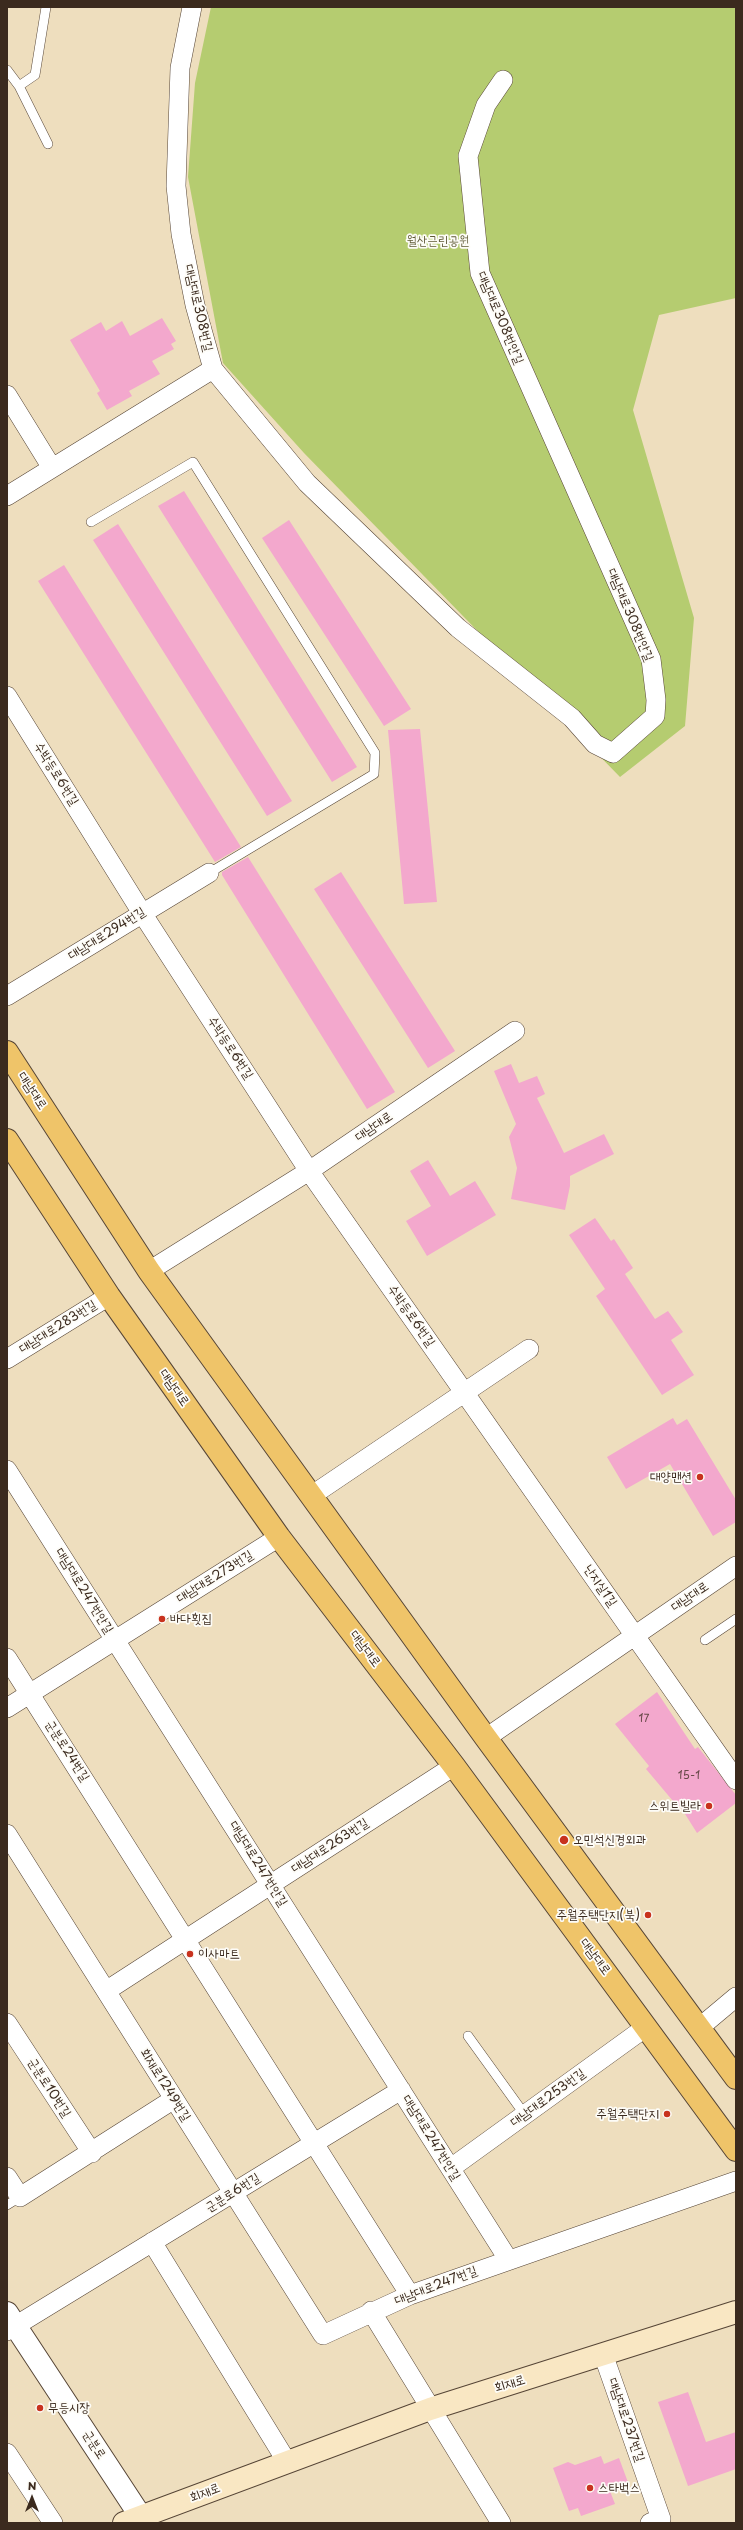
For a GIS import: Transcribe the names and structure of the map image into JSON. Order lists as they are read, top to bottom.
{
  "streets": {
    "main road": ["대남대로", "회재로"],
    "street": [
      "대남대로308번길",
      "대남대로308번안길",
      "수박등로6번길",
      "대남대로294번길",
      "대남대로283번길",
      "대남대로273번길",
      "난지실1길",
      "대남대로247번안길",
      "군분로24번길",
      "대남대로263번길",
      "회재로1249번길",
      "군분로10번길",
      "대남대로253번길",
      "군분로6번길",
      "대남대로247번길",
      "대남대로237번길",
      "군분로"
    ]
  },
  "crossings": [
    ["대남대로308번길", "대남대로308번안길"],
    ["수박등로6번길", "대남대로294번길"],
    ["수박등로6번길", "대남대로"],
    ["수박등로6번길", "난지실1길"],
    ["대남대로", "대남대로283번길"],
    ["대남대로", "대남대로273번길"],
    ["대남대로", "난지실1길"],
    ["대남대로", "대남대로263번길"],
    ["대남대로", "대남대로253번길"],
    ["대남대로273번길", "대남대로247번안길"],
    ["대남대로273번길", "군분로24번길"],
    ["대남대로247번안길", "대남대로263번길"],
    ["대남대로247번안길", "대남대로253번길"],
    ["대남대로247번안길", "군분로6번길"],
    ["대남대로247번안길", "대남대로247번길"],
    ["군분로24번길", "대남대로263번길"],
    ["대남대로263번길", "회재로1249번길"],
    ["회재로1249번길", "군분로6번길"],
    ["회재로1249번길", "대남대로247번길"],
    ["군분로6번길", "군분로"],
    ["회재로", "대남대로237번길"],
    ["회재로", "군분로"]
  ],
  "parks": ["월산근린공원"],
  "places": [
    "대양맨션",
    "바다횟집",
    "스위트빌라",
    "오민석신경외과",
    "주월주택단지(북)",
    "이사마트",
    "주월주택단지",
    "무등시장",
    "스타벅스"
  ],
  "house_numbers": ["17", "15-1"],
  "north": "top"
}
